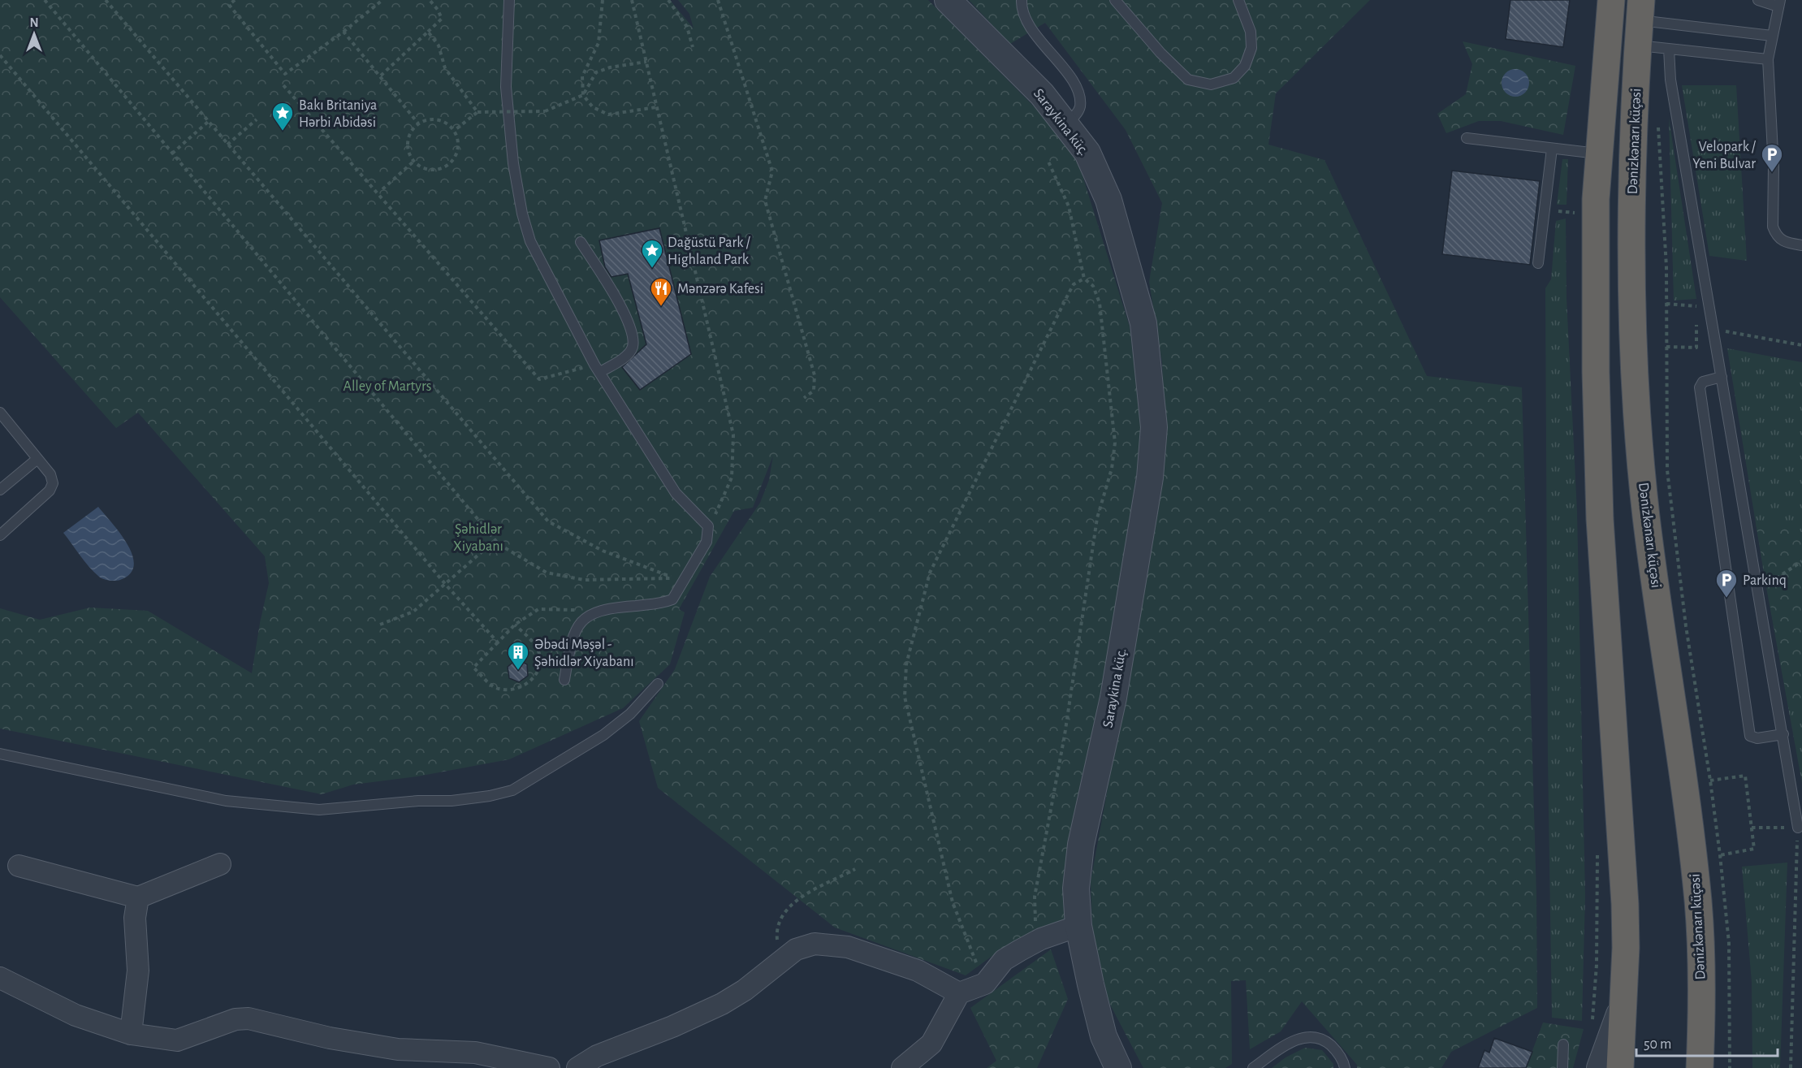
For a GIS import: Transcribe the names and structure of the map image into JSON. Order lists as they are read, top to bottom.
{
  "streets": {
    "highway": ["Dənizkənarı küçəsi"],
    "street": ["Saraykina küç."]
  },
  "parks": ["Alley of Martyrs", "Şəhidlər Xiyabanı"],
  "places": {
    "place": ["Bakı Britaniya Hərbi Abidəsi", "Dağüstü Park / Highland Park"],
    "parking": ["Velopark / Yeni Bulvar", "Parkinq"],
    "restaurant": ["Mənzərə Kafesi"],
    "building": ["Əbədi Məşəl - Şəhidlər Xiyabanı"]
  },
  "scale_bar": "50 m",
  "north": "top"
}
